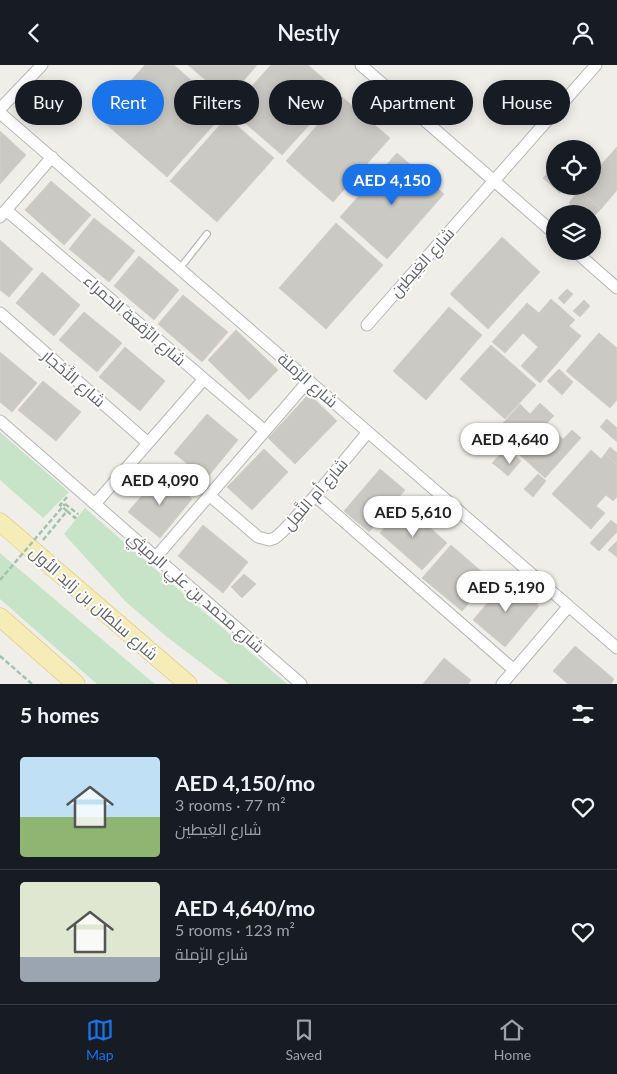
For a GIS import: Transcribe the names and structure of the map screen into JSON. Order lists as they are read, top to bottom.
{
  "streets": {
    "main road": ["شارع سلطان بن زايد الأول"],
    "street": [
      "شارع الغِيطين",
      "شارع الرِّقعة الحمراء",
      "شارع الأَحْجار",
      "شارع الرّملة",
      "شارع أم النَّمِل",
      "شارع محمد بن علي الرميثي"
    ]
  },
  "crossings": [
    ["شارع الرّملة", "شارع أم النَّمِل"]
  ],
  "page": {
    "header": "Nestly",
    "chip": [
      "Buy",
      "Rent",
      "Filters",
      "New",
      "Apartment",
      "House"
    ],
    "price": [
      "AED 4,150",
      "AED 4,640",
      "AED 4,090",
      "AED 5,610",
      "AED 5,190"
    ],
    "heading": "5 homes",
    "list": [
      {
        "name": "AED 4,150/mo",
        "note": "3 rooms · 77 m² · شارع الغِيطين"
      },
      {
        "name": "AED 4,640/mo",
        "note": "5 rooms · 123 m² · شارع الرّملة"
      }
    ],
    "tabs": ["Map", "Saved", "Home"]
  }
}
